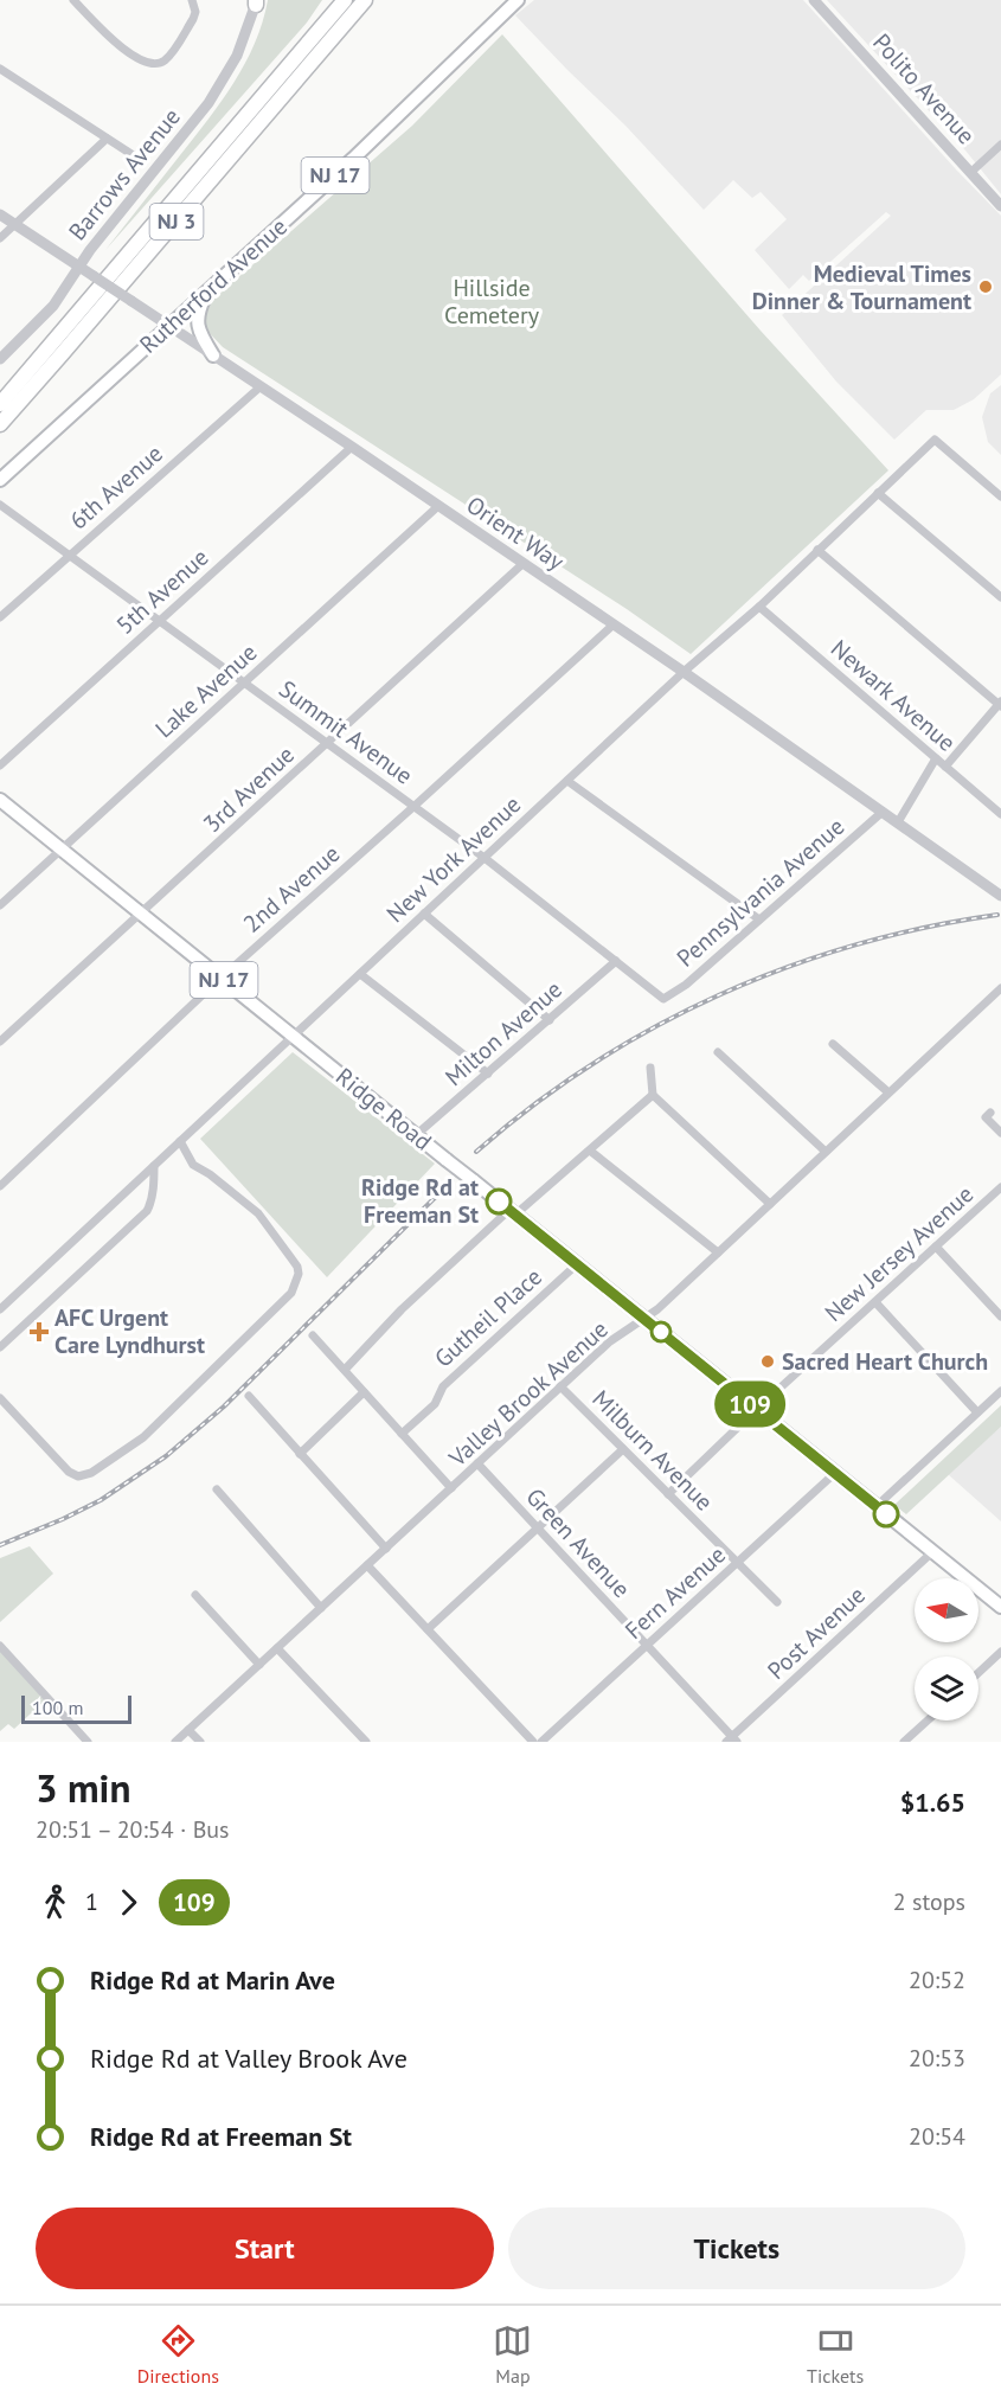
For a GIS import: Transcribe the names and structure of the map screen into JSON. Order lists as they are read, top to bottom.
{
  "streets": {
    "highway": ["NJ 3"],
    "main road": ["NJ 17", "Rutherford Avenue", "Ridge Road"],
    "street": [
      "Polito Avenue",
      "Barrows Avenue",
      "6th Avenue",
      "Orient Way",
      "5th Avenue",
      "Lake Avenue",
      "Newark Avenue",
      "Summit Avenue",
      "3rd Avenue",
      "New York Avenue",
      "2nd Avenue",
      "Pennsylvania Avenue",
      "Milton Avenue",
      "New Jersey Avenue",
      "Gutheil Place",
      "Valley Brook Avenue",
      "Milburn Avenue",
      "Green Avenue",
      "Fern Avenue",
      "Post Avenue"
    ]
  },
  "crossings": [
    ["Barrows Avenue", "Orient Way"],
    ["Rutherford Avenue", "Orient Way"],
    ["6th Avenue", "Orient Way"],
    ["6th Avenue", "Summit Avenue"],
    ["Orient Way", "5th Avenue"],
    ["Orient Way", "Lake Avenue"],
    ["Orient Way", "3rd Avenue"],
    ["Orient Way", "New York Avenue"],
    ["Orient Way", "2nd Avenue"],
    ["Orient Way", "Pennsylvania Avenue"],
    ["5th Avenue", "Summit Avenue"],
    ["Lake Avenue", "Summit Avenue"],
    ["Lake Avenue", "Ridge Road"],
    ["Newark Avenue", "New York Avenue"],
    ["Summit Avenue", "3rd Avenue"],
    ["Summit Avenue", "New York Avenue"],
    ["Summit Avenue", "2nd Avenue"],
    ["Summit Avenue", "Pennsylvania Avenue"],
    ["Summit Avenue", "Milton Avenue"],
    ["3rd Avenue", "Ridge Road"],
    ["New York Avenue", "Ridge Road"],
    ["2nd Avenue", "Ridge Road"],
    ["Milton Avenue", "Ridge Road"],
    ["Ridge Road", "New Jersey Avenue"],
    ["Ridge Road", "Gutheil Place"],
    ["Ridge Road", "Valley Brook Avenue"],
    ["Ridge Road", "Fern Avenue"],
    ["Ridge Road", "Post Avenue"],
    ["New Jersey Avenue", "Milburn Avenue"],
    ["Valley Brook Avenue", "Milburn Avenue"],
    ["Valley Brook Avenue", "Green Avenue"],
    ["Milburn Avenue", "Fern Avenue"],
    ["Green Avenue", "Fern Avenue"],
    ["Green Avenue", "Post Avenue"]
  ],
  "parks": ["Hillside Cemetery"],
  "places": {
    "other": ["Medieval Times Dinner & Tournament", "Ridge Rd at Freeman St", "Sacred Heart Church"],
    "health": ["AFC Urgent Care Lyndhurst"]
  },
  "lines": ["bus line 109"],
  "scale_bar": "100 m",
  "north": "left",
  "page": {
    "on_map": "109",
    "scale": "100 m",
    "heading": ["3 min", "20:51 – 20:54 · Bus", "$1.65"],
    "legs": ["1", "109", "2 stops"],
    "list": [
      {
        "name": "Ridge Rd at Marin Ave",
        "value": "20:52"
      },
      {
        "name": "Ridge Rd at Valley Brook Ave",
        "value": "20:53"
      },
      {
        "name": "Ridge Rd at Freeman St",
        "value": "20:54"
      }
    ],
    "buttons": ["Start", "Tickets"],
    "tabs": ["Directions", "Map", "Tickets"]
  }
}
